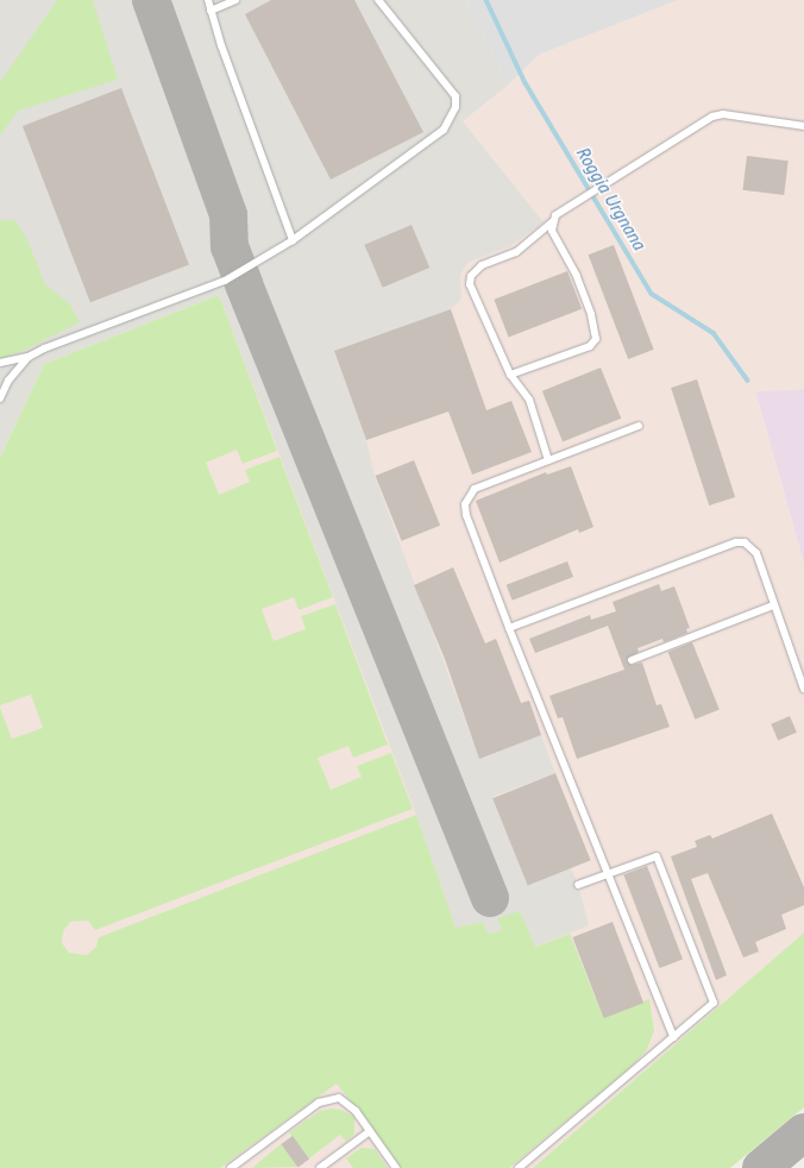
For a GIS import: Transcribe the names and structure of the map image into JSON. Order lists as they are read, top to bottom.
{
  "water": ["Roggia Urgnana"]
}
